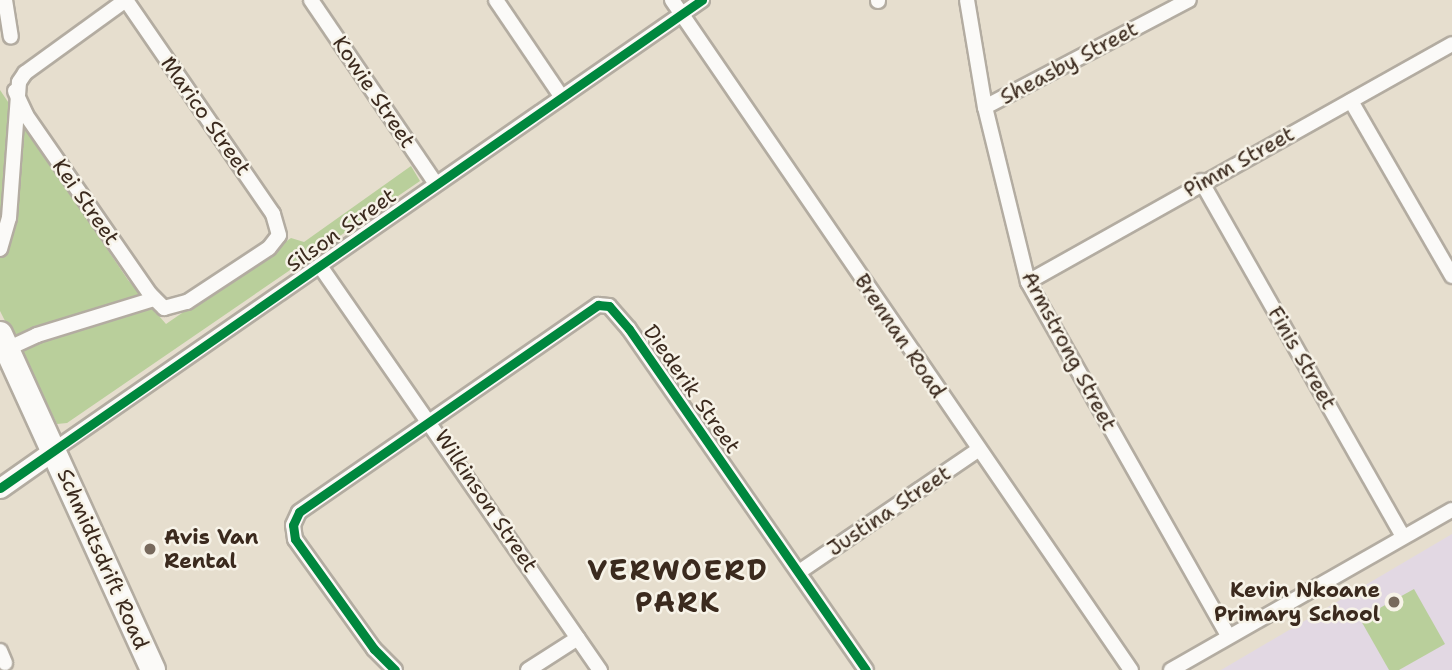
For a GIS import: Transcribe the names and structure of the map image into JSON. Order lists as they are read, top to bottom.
{
  "streets": {
    "highway": ["Schmidtsdrift Road"],
    "street": [
      "Sheasby Street",
      "Kowie Street",
      "Marico Street",
      "Pimm Street",
      "Kei Street",
      "Silson Street",
      "Brennan Road",
      "Armstrong Street",
      "Finis Street",
      "Diederik Street",
      "Wilkinson Street",
      "Justina Street"
    ]
  },
  "crossings": [
    ["Sheasby Street", "Armstrong Street"],
    ["Kowie Street", "Silson Street"],
    ["Marico Street", "Kei Street"],
    ["Pimm Street", "Armstrong Street"],
    ["Pimm Street", "Finis Street"],
    ["Silson Street", "Brennan Road"],
    ["Silson Street", "Wilkinson Street"],
    ["Silson Street", "Schmidtsdrift Road"],
    ["Brennan Road", "Justina Street"],
    ["Diederik Street", "Wilkinson Street"],
    ["Diederik Street", "Justina Street"]
  ],
  "districts": ["VERWOERD PARK"],
  "places": ["Avis Van Rental", "Kevin Nkoane Primary School"]
}
